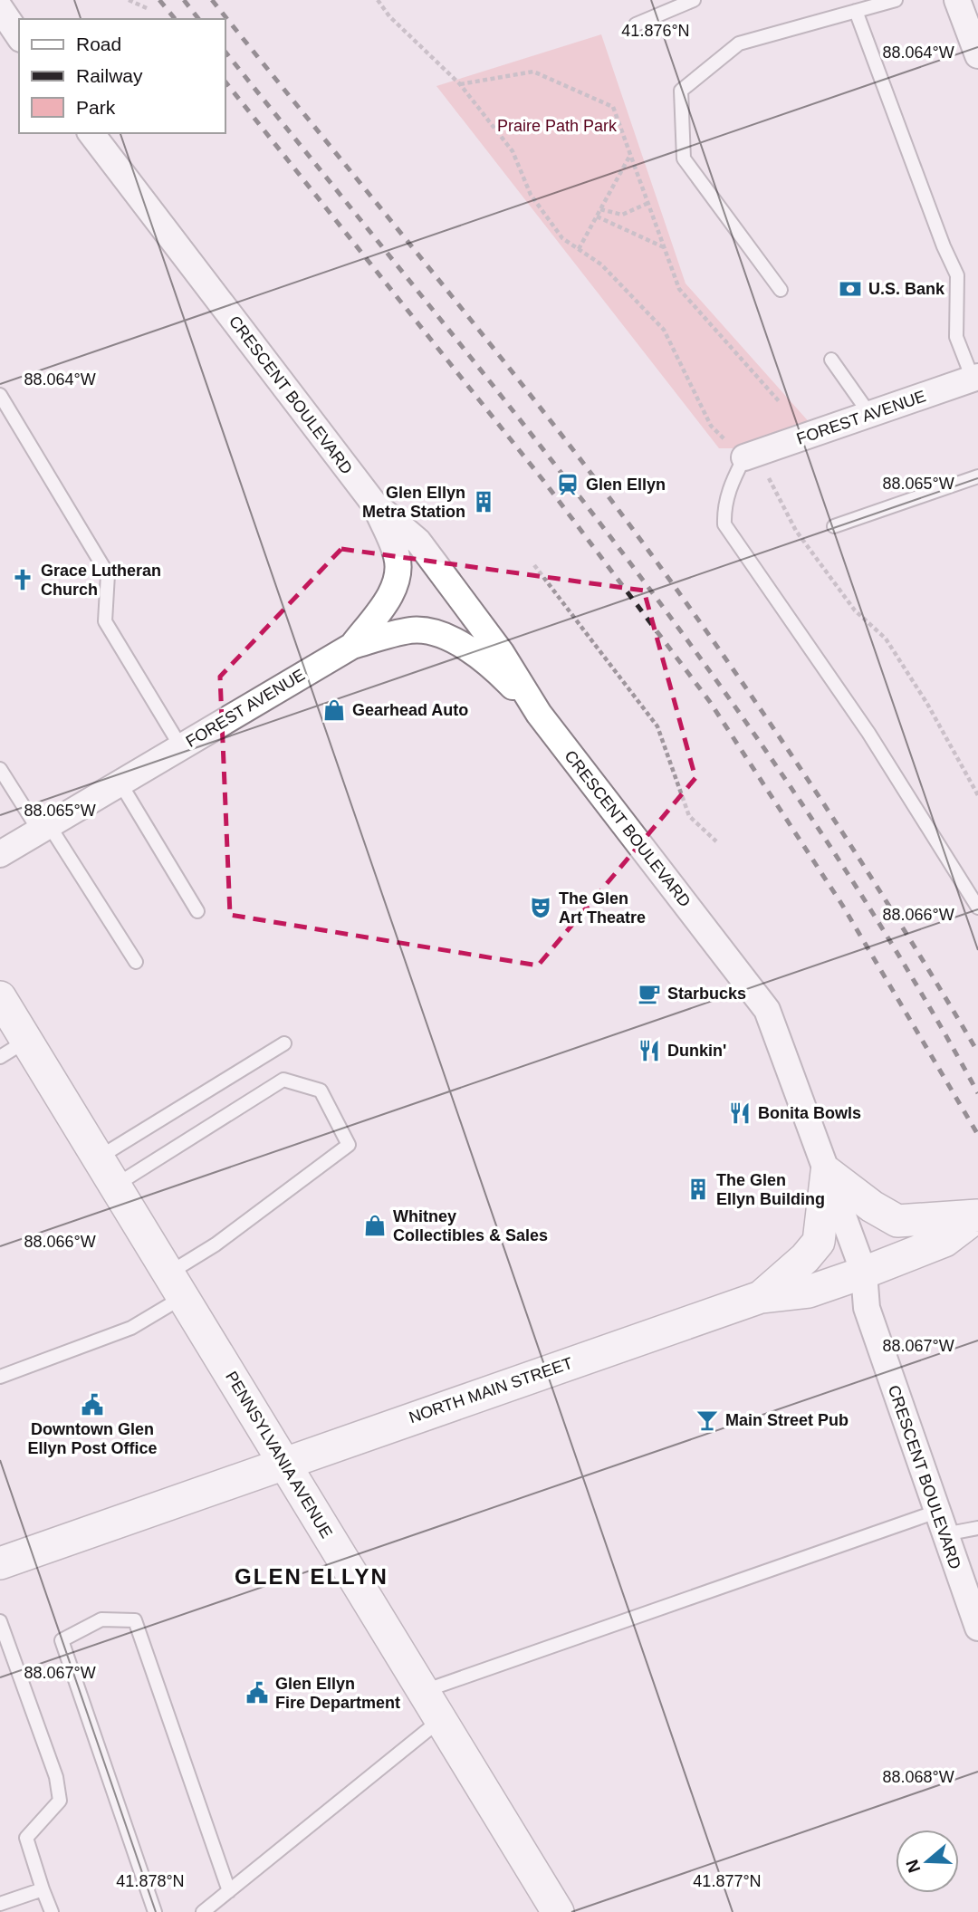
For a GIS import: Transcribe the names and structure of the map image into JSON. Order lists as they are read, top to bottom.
{
  "streets": {
    "street": [
      "CRESCENT BOULEVARD",
      "FOREST AVENUE",
      "NORTH MAIN STREET",
      "PENNSYLVANIA AVENUE"
    ]
  },
  "crossings": [
    ["CRESCENT BOULEVARD", "FOREST AVENUE"],
    ["CRESCENT BOULEVARD", "NORTH MAIN STREET"],
    ["NORTH MAIN STREET", "PENNSYLVANIA AVENUE"]
  ],
  "districts": ["GLEN ELLYN"],
  "parks": ["Praire Path Park"],
  "places": {
    "bank": ["U.S. Bank"],
    "station": ["Glen Ellyn"],
    "building": ["Glen Ellyn Metra Station", "The Glen Ellyn Building"],
    "church": ["Grace Lutheran Church"],
    "shop": ["Gearhead Auto", "Whitney Collectibles & Sales"],
    "theatre": ["The Glen Art Theatre"],
    "cafe": ["Starbucks"],
    "restaurant": ["Dunkin'", "Bonita Bowls"],
    "public building": ["Downtown Glen Ellyn Post Office", "Glen Ellyn Fire Department"],
    "bar": ["Main Street Pub"]
  },
  "legend": ["Road", "Railway", "Park"],
  "north": "left",
  "coordinates": [
    "41.876°N",
    "88.064°W",
    "88.065°W",
    "88.066°W",
    "88.067°W",
    "88.068°W",
    "41.878°N",
    "41.877°N"
  ]
}
